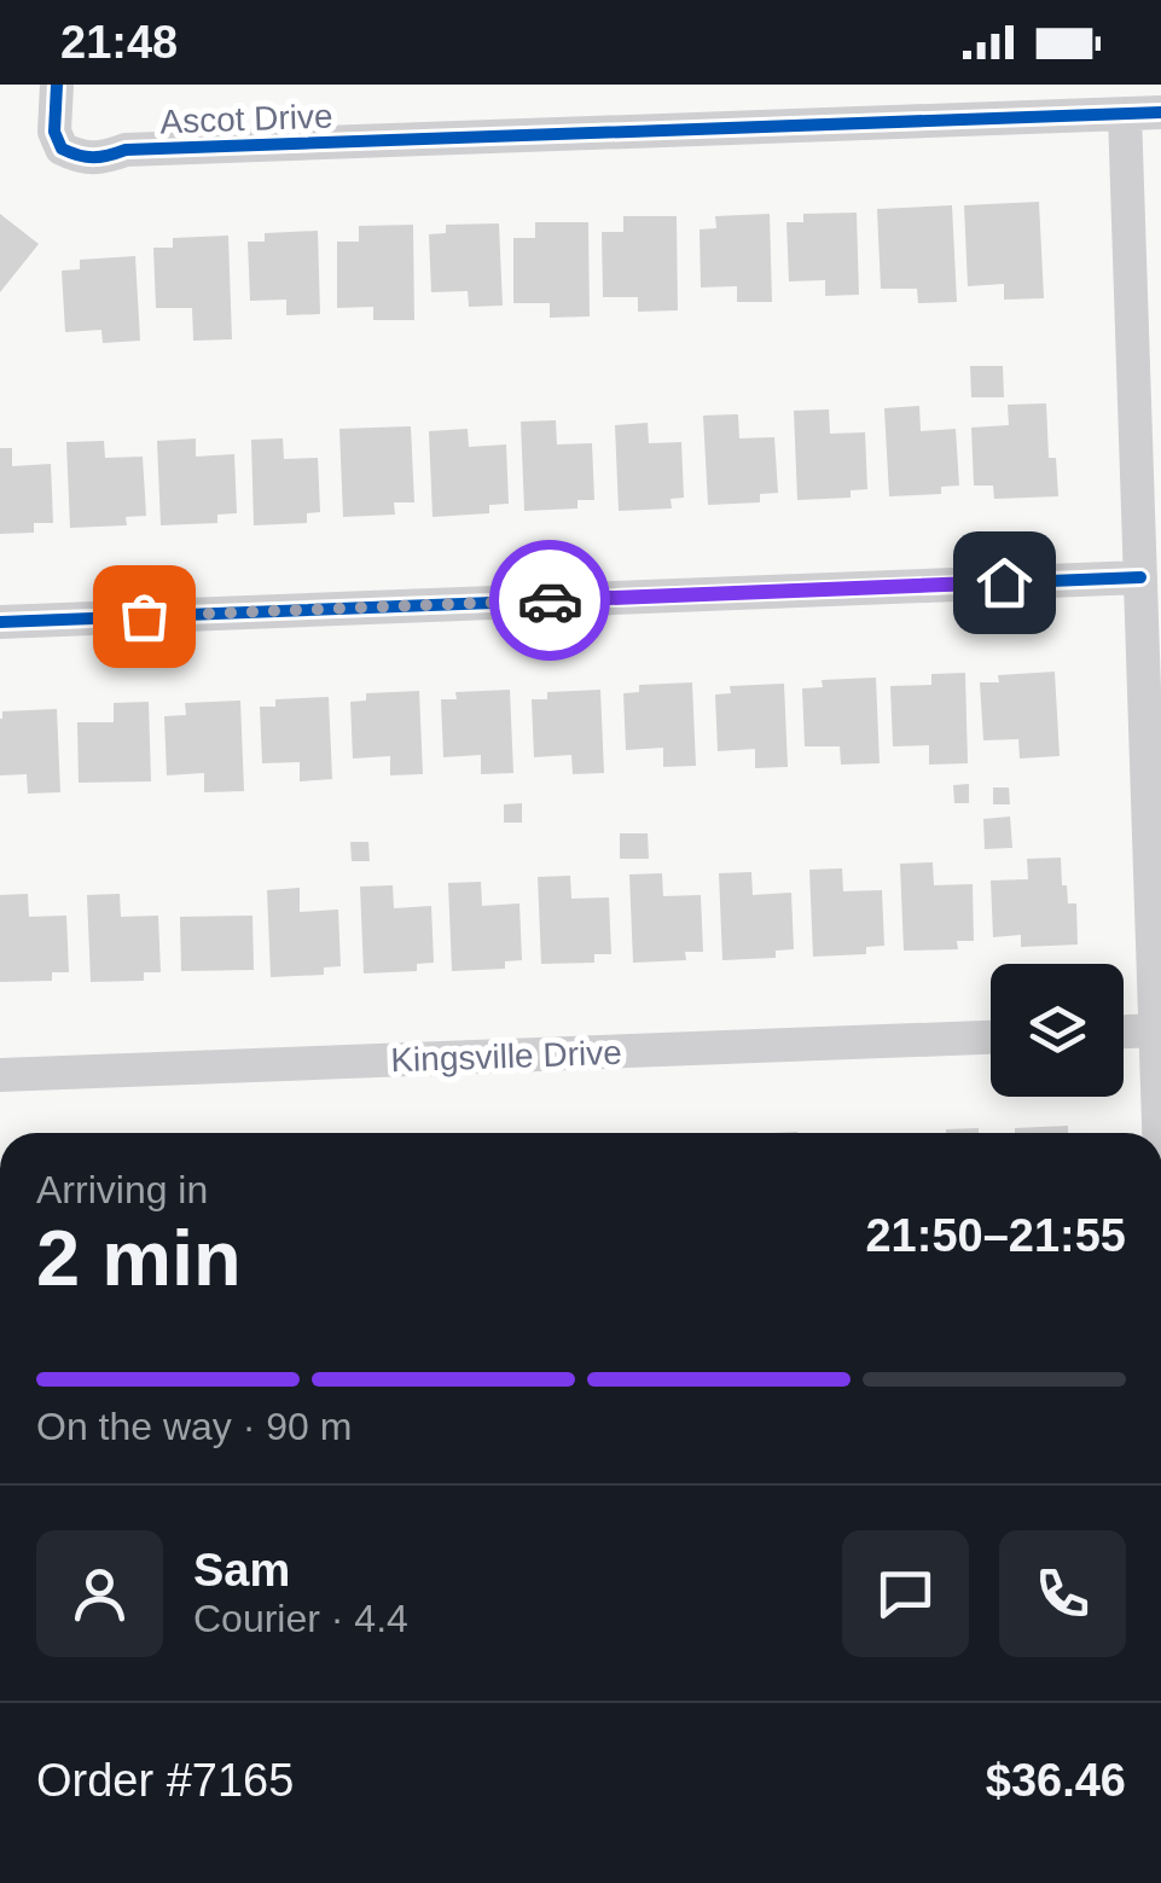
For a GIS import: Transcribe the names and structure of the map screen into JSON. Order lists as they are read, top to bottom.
{
  "streets": {
    "street": ["Ascot Drive", "Kingsville Drive"]
  },
  "page": {
    "status": "21:48",
    "heading": ["2 min", "Arriving in", "21:50–21:55"],
    "panel": [
      "Sam",
      "Courier · 4.4",
      "Order #7165",
      "$36.46"
    ],
    "bar": "On the way · 90 m"
  }
}
